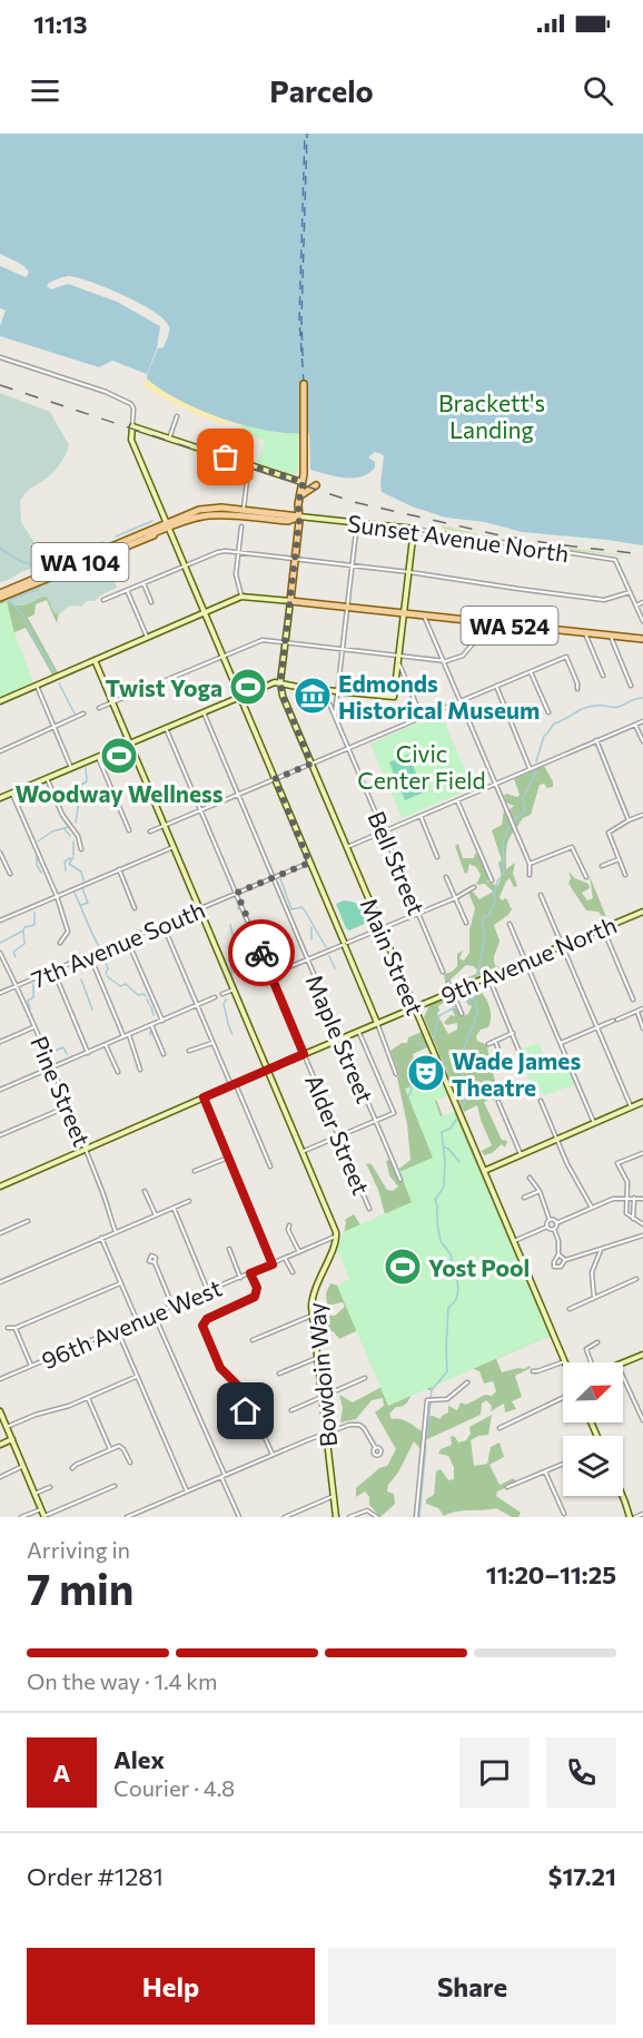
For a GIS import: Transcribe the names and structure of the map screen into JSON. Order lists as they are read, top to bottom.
{
  "streets": {
    "main road": ["WA 104", "WA 524", "Main Street"],
    "street": [
      "Sunset Avenue North",
      "Bell Street",
      "7th Avenue South",
      "9th Avenue North",
      "Maple Street",
      "Pine Street",
      "Alder Street",
      "96th Avenue West",
      "Bowdoin Way"
    ]
  },
  "crossings": [
    ["Sunset Avenue North", "WA 104"],
    ["Sunset Avenue North", "Main Street"],
    ["WA 104", "Main Street"],
    ["WA 524", "Main Street"],
    ["7th Avenue South", "Maple Street"],
    ["7th Avenue South", "Pine Street"],
    ["7th Avenue South", "Alder Street"],
    ["Main Street", "9th Avenue North"],
    ["9th Avenue North", "Maple Street"],
    ["9th Avenue North", "Pine Street"],
    ["9th Avenue North", "Alder Street"],
    ["96th Avenue West", "Bowdoin Way"]
  ],
  "parks": ["Brackett's Landing", "Civic Center Field"],
  "places": {
    "sports": ["Twist Yoga", "Woodway Wellness", "Yost Pool"],
    "museum": ["Edmonds Historical Museum"],
    "theatre": ["Wade James Theatre"]
  },
  "north": "top right",
  "page": {
    "status": "11:13",
    "header": "Parcelo",
    "heading": ["7 min", "Arriving in", "11:20–11:25"],
    "panel": [
      "Alex",
      "Courier · 4.8",
      "Order #1281",
      "$17.21"
    ],
    "bar": "On the way · 1.4 km",
    "round": "A",
    "buttons": ["Help", "Share"]
  }
}
